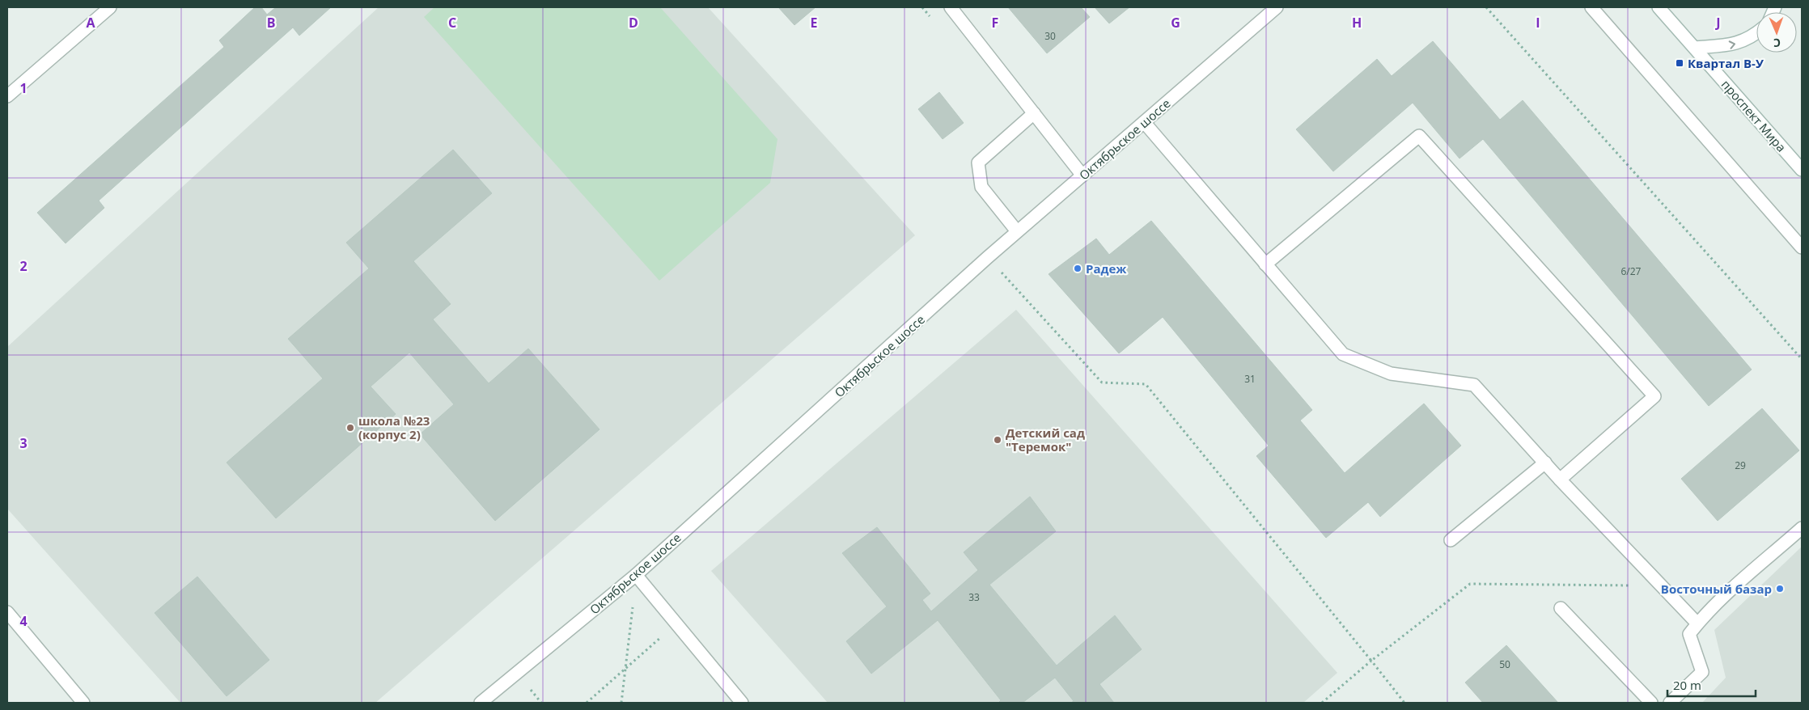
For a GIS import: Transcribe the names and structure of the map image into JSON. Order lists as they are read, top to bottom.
{
  "streets": {
    "street": ["проспект Мира", "Октябрьское шоссе"]
  },
  "places": {
    "transit": ["Квартал В-У"],
    "other": [
      "Радеж",
      "школа №23 (корпус 2)",
      "Детский сад \"Теремок\"",
      "Восточный базар"
    ]
  },
  "house_numbers": [
    "30",
    "6/27",
    "31",
    "29",
    "33",
    "50"
  ],
  "scale_bar": "20 m",
  "north": "bottom",
  "grid": {
    "columns": [
      "A",
      "B",
      "C",
      "D",
      "E",
      "F",
      "G",
      "H",
      "I",
      "J"
    ],
    "rows": [
      "1",
      "2",
      "3",
      "4"
    ]
  }
}
